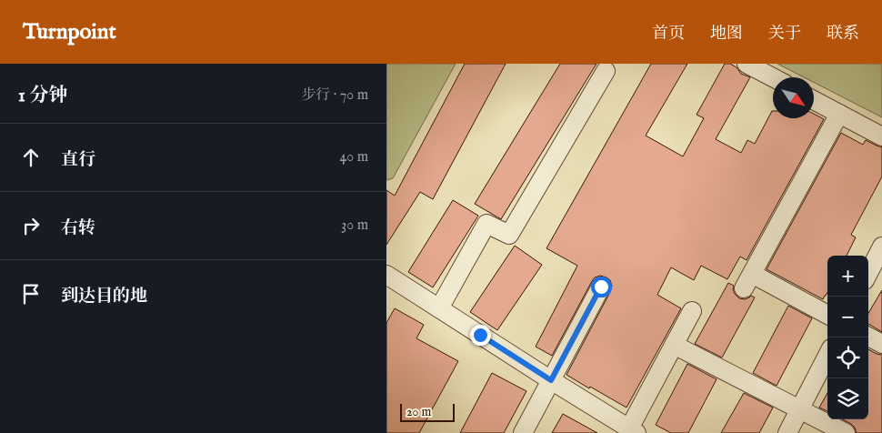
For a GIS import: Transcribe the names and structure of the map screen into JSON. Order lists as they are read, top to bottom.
{
  "scale_bar": "20 m",
  "north": "bottom right",
  "page": {
    "header": "Turnpoint",
    "nav": [
      "首页",
      "地图",
      "关于",
      "联系"
    ],
    "heading": ["1 分钟", "步行 · 70 m"],
    "list": [
      ["直行", "40 m"],
      ["右转", "30 m"],
      "到达目的地"
    ],
    "map_buttons": ["+", "−"],
    "scale": "20 m"
  }
}
